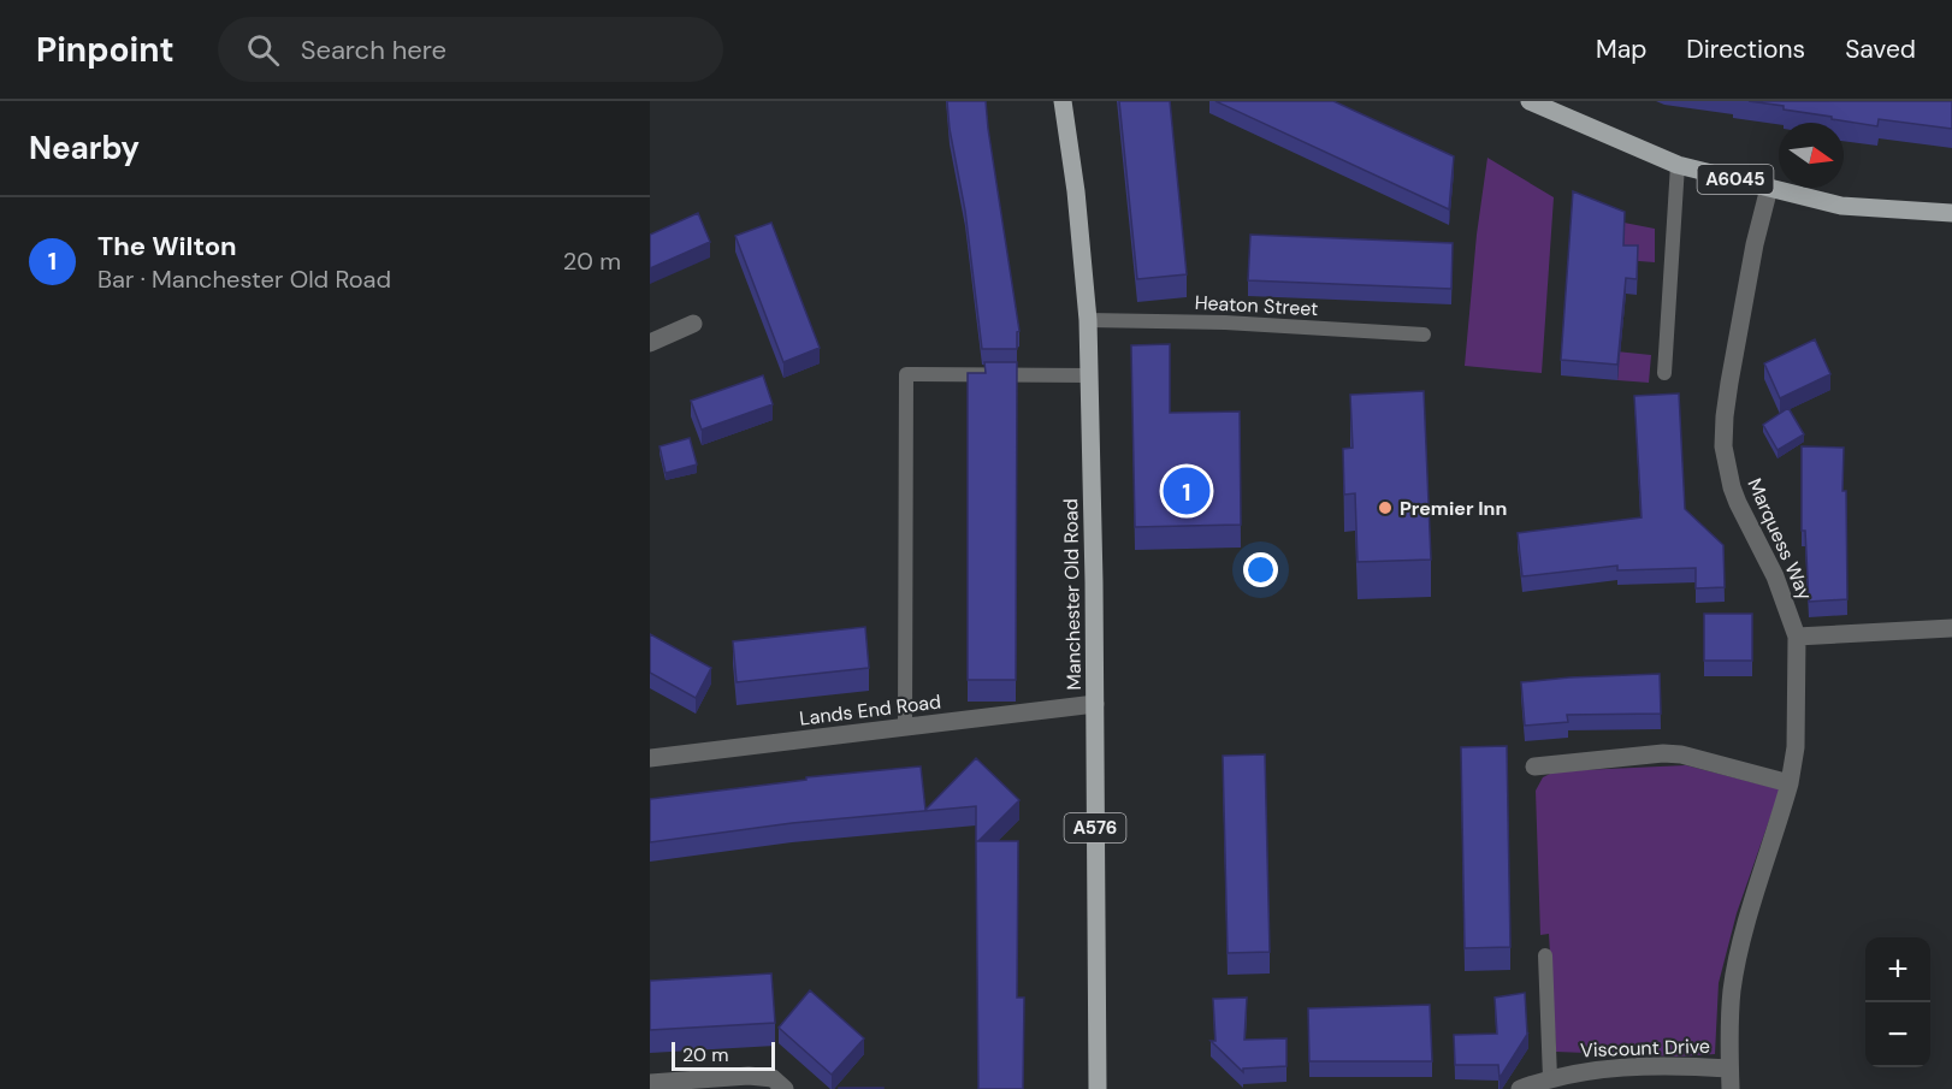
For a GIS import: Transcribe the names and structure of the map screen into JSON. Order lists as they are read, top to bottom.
{
  "streets": {
    "main road": ["A6045", "Manchester Old Road", "A576"],
    "street": ["Marquess Way", "Lands End Road", "Viscount Drive"],
    "lane": ["Heaton Street"]
  },
  "crossings": [
    ["A6045", "Marquess Way"],
    ["Heaton Street", "Manchester Old Road"],
    ["Marquess Way", "Viscount Drive"],
    ["Manchester Old Road", "Lands End Road"]
  ],
  "places": ["Premier Inn"],
  "scale_bar": "20 m",
  "north": "right",
  "page": {
    "header": "Pinpoint",
    "search": "Search here",
    "nav": ["Map", "Directions", "Saved"],
    "heading": "Nearby",
    "list": [
      {
        "mark": "1",
        "name": "The Wilton",
        "note": "Bar · Manchester Old Road",
        "value": "20 m"
      }
    ],
    "pins": "1",
    "map_buttons": ["+", "−"],
    "scale": "20 m"
  }
}
